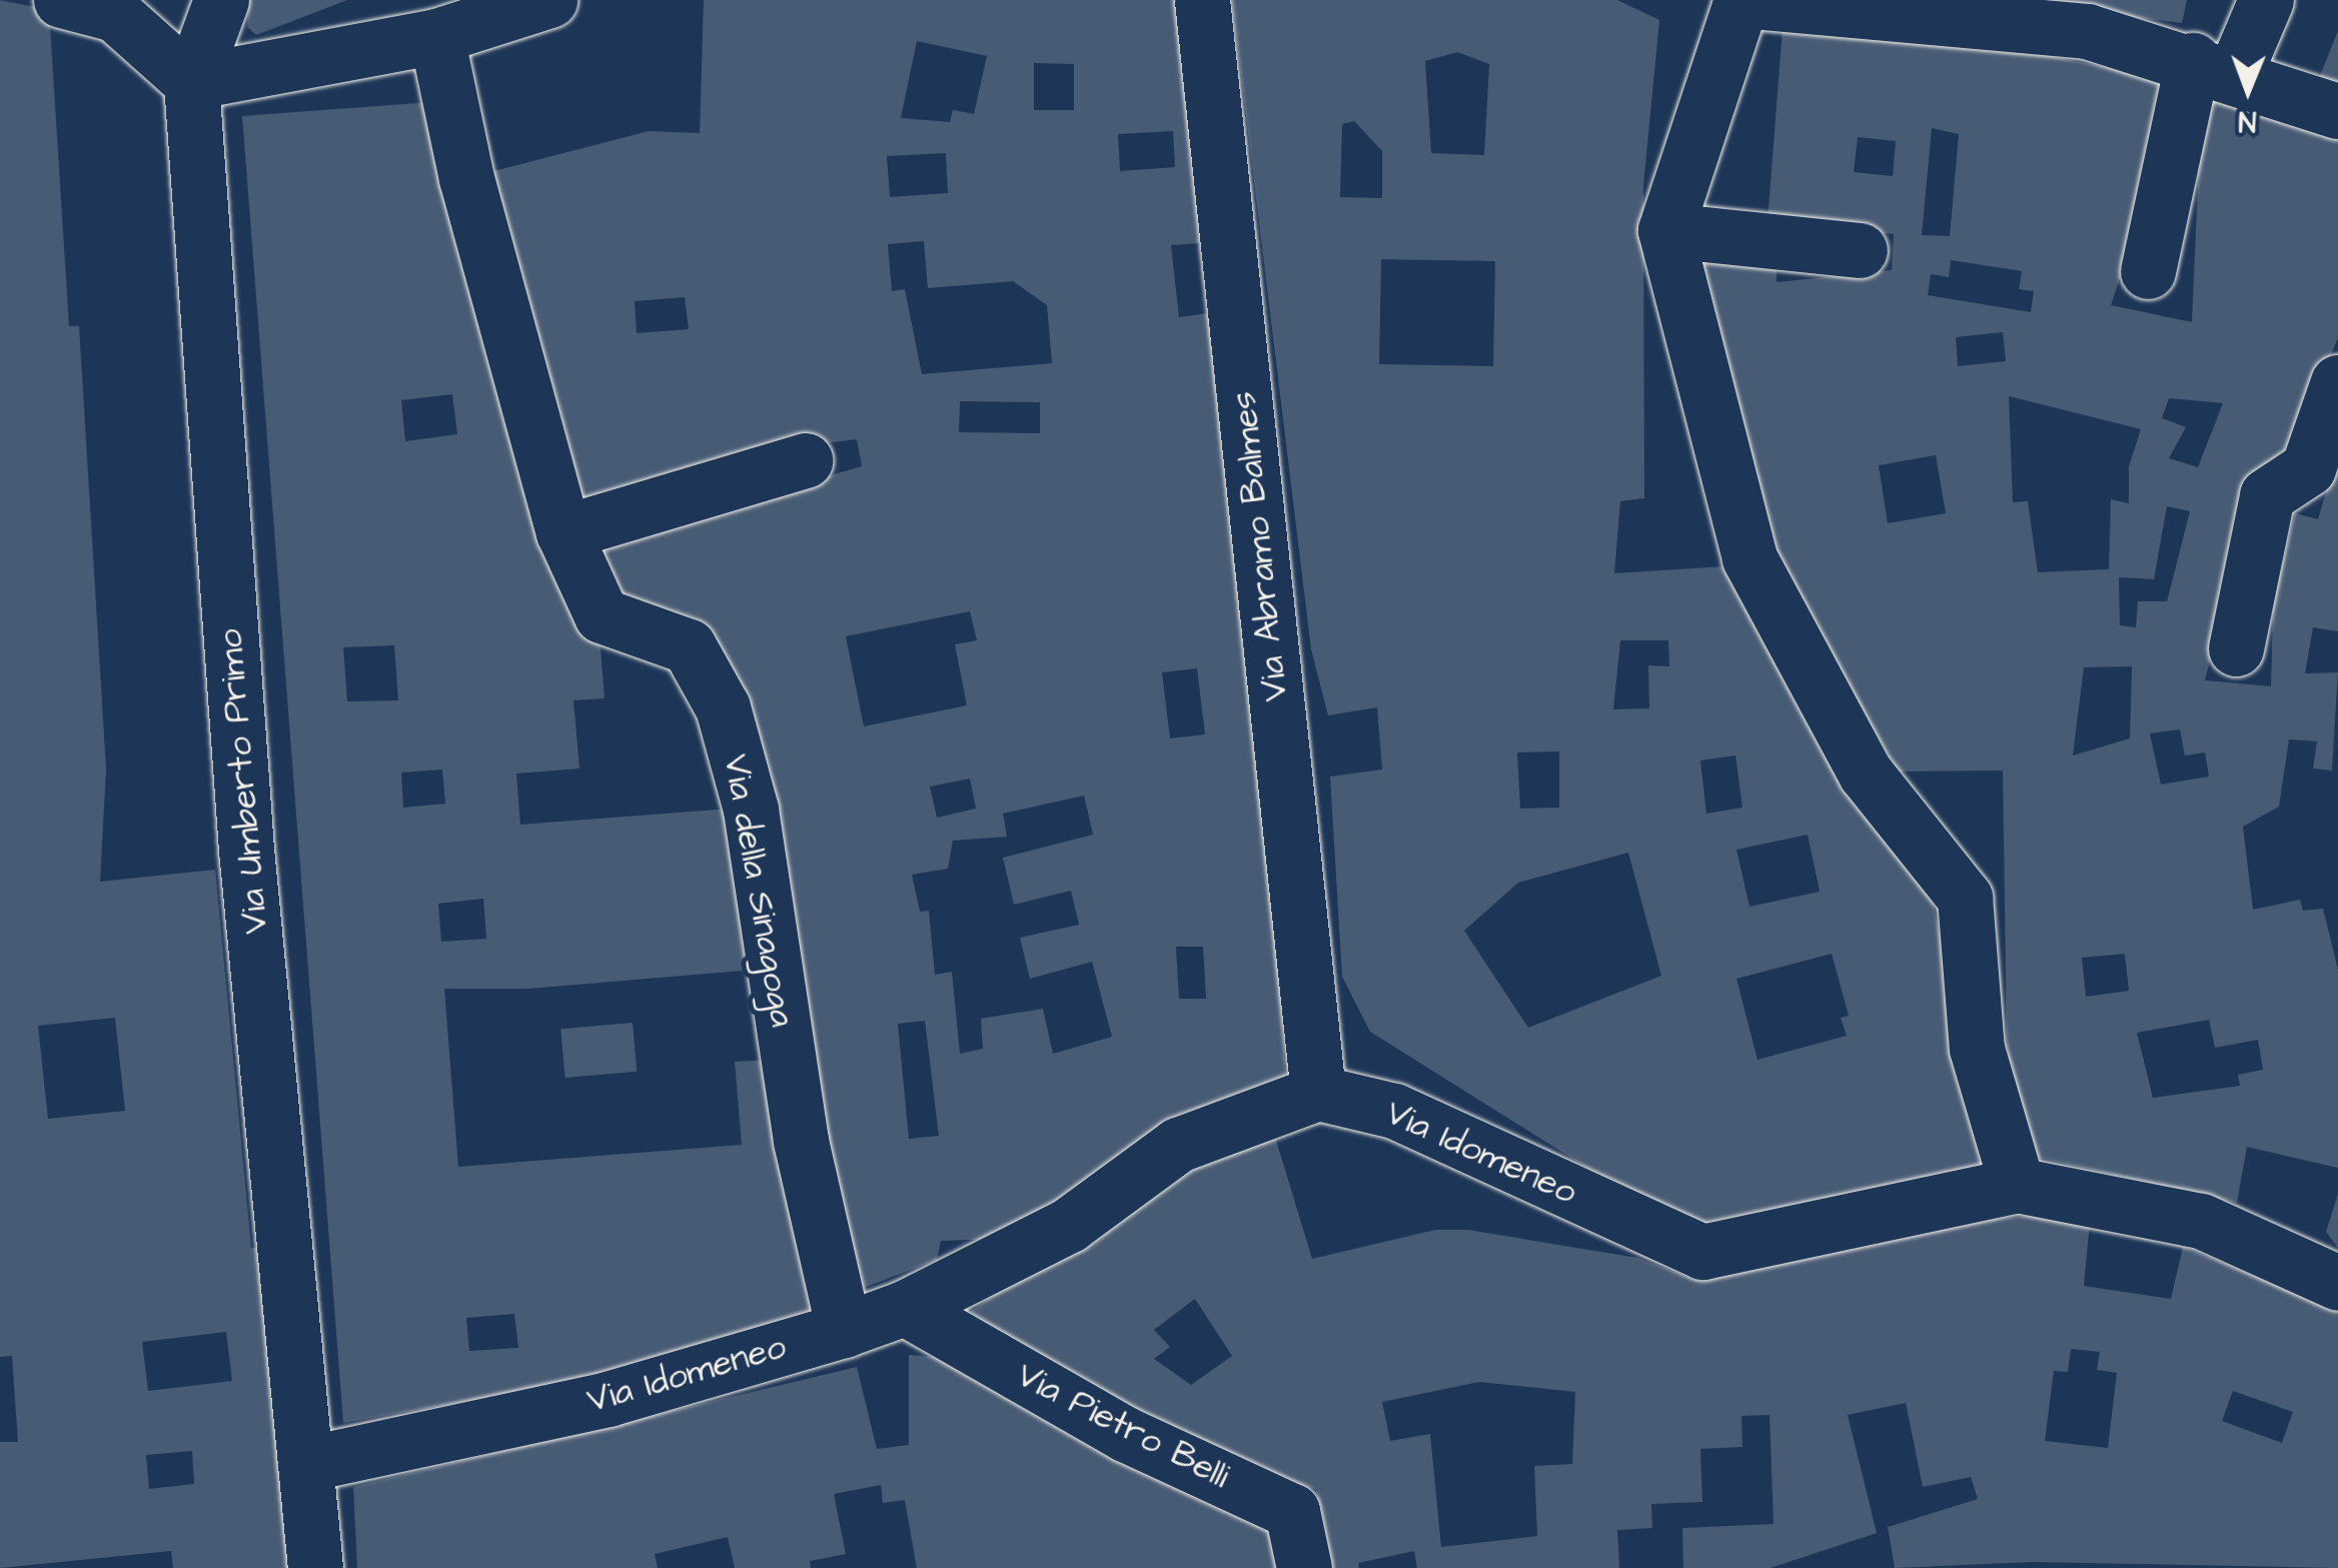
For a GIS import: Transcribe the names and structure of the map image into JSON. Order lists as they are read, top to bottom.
{
  "streets": {
    "street": [
      "Via Abramo Balmes",
      "Via Umberto Primo",
      "Via della Sinagoga",
      "Via Idomeneo",
      "Via Pietro Belli"
    ]
  },
  "crossings": [
    ["Via Abramo Balmes", "Via Idomeneo"],
    ["Via Umberto Primo", "Via Idomeneo"],
    ["Via della Sinagoga", "Via Idomeneo"],
    ["Via Idomeneo", "Via Pietro Belli"]
  ],
  "north": "bottom"
}
